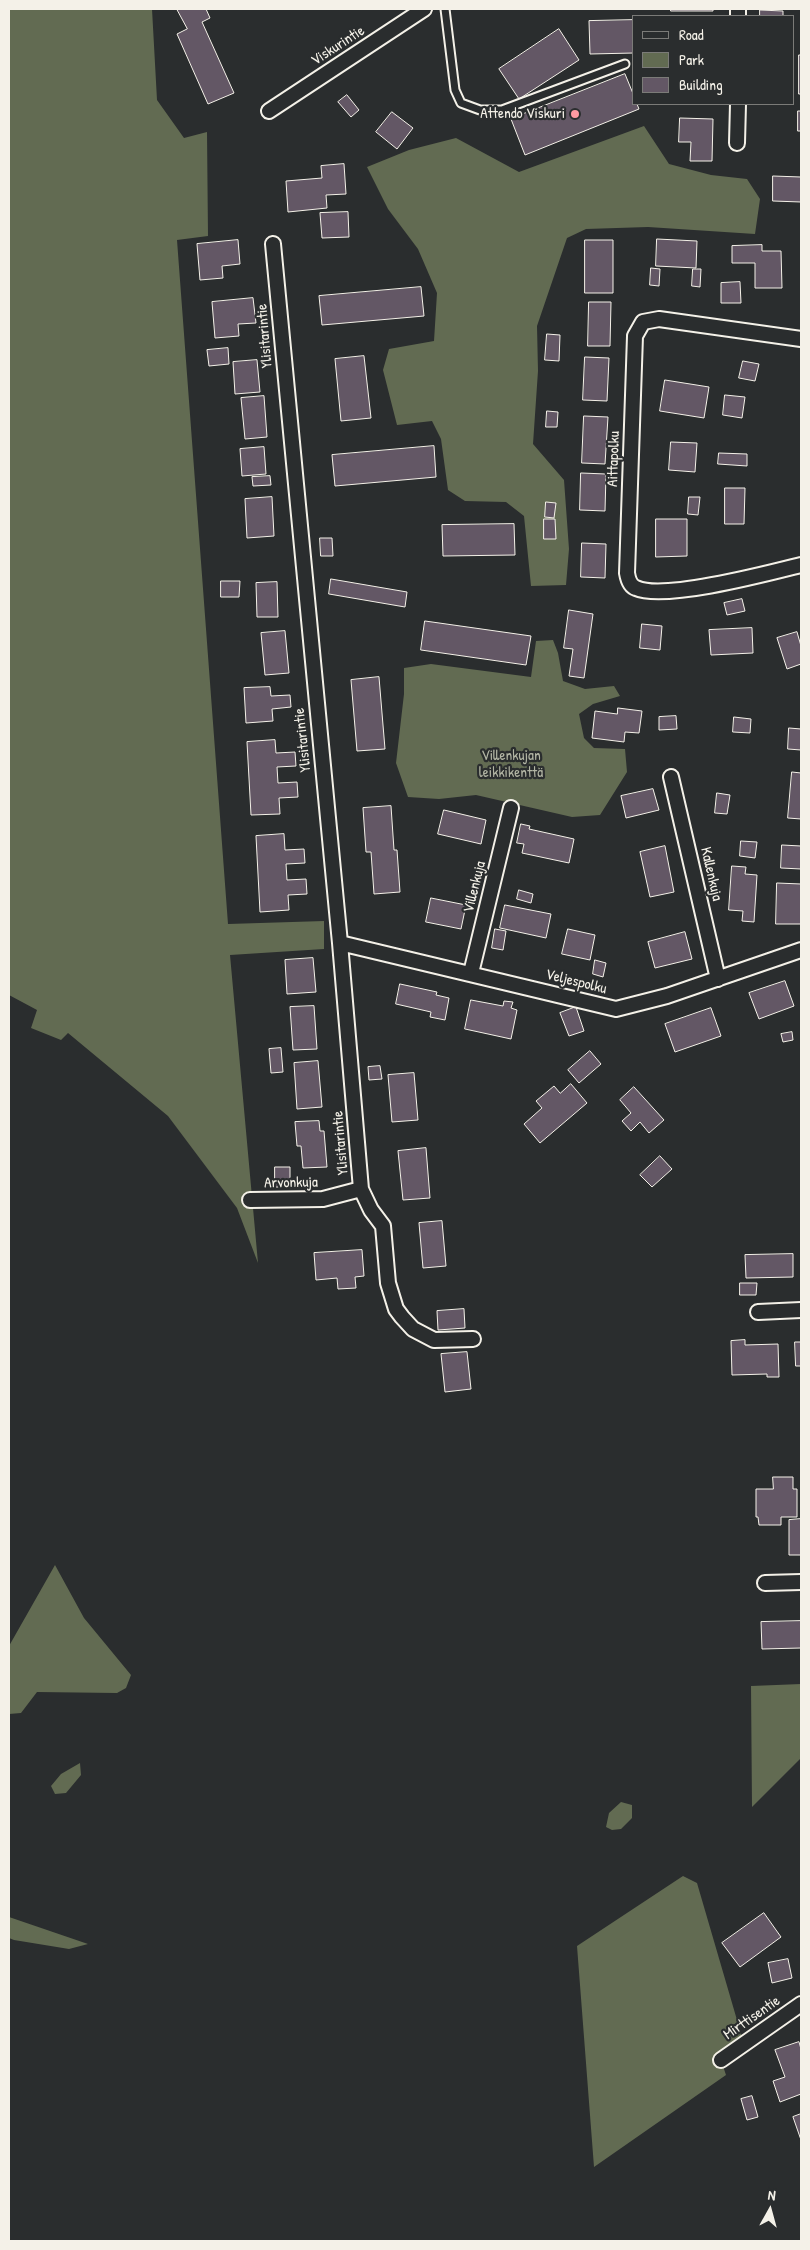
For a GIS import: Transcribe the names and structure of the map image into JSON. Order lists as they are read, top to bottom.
{
  "streets": {
    "street": [
      "Viskurintie",
      "Ylisitarintie",
      "Aittapolku",
      "Kallenkuja",
      "Villenkuja",
      "Veljespolku",
      "Arvonkuja",
      "Mirttisentie"
    ]
  },
  "crossings": [
    ["Ylisitarintie", "Veljespolku"],
    ["Ylisitarintie", "Arvonkuja"],
    ["Kallenkuja", "Veljespolku"],
    ["Villenkuja", "Veljespolku"]
  ],
  "parks": ["Villenkujan leikkikenttä"],
  "places": ["Attendo Viskuri"],
  "legend": ["Road", "Park", "Building"],
  "north": "top"
}
